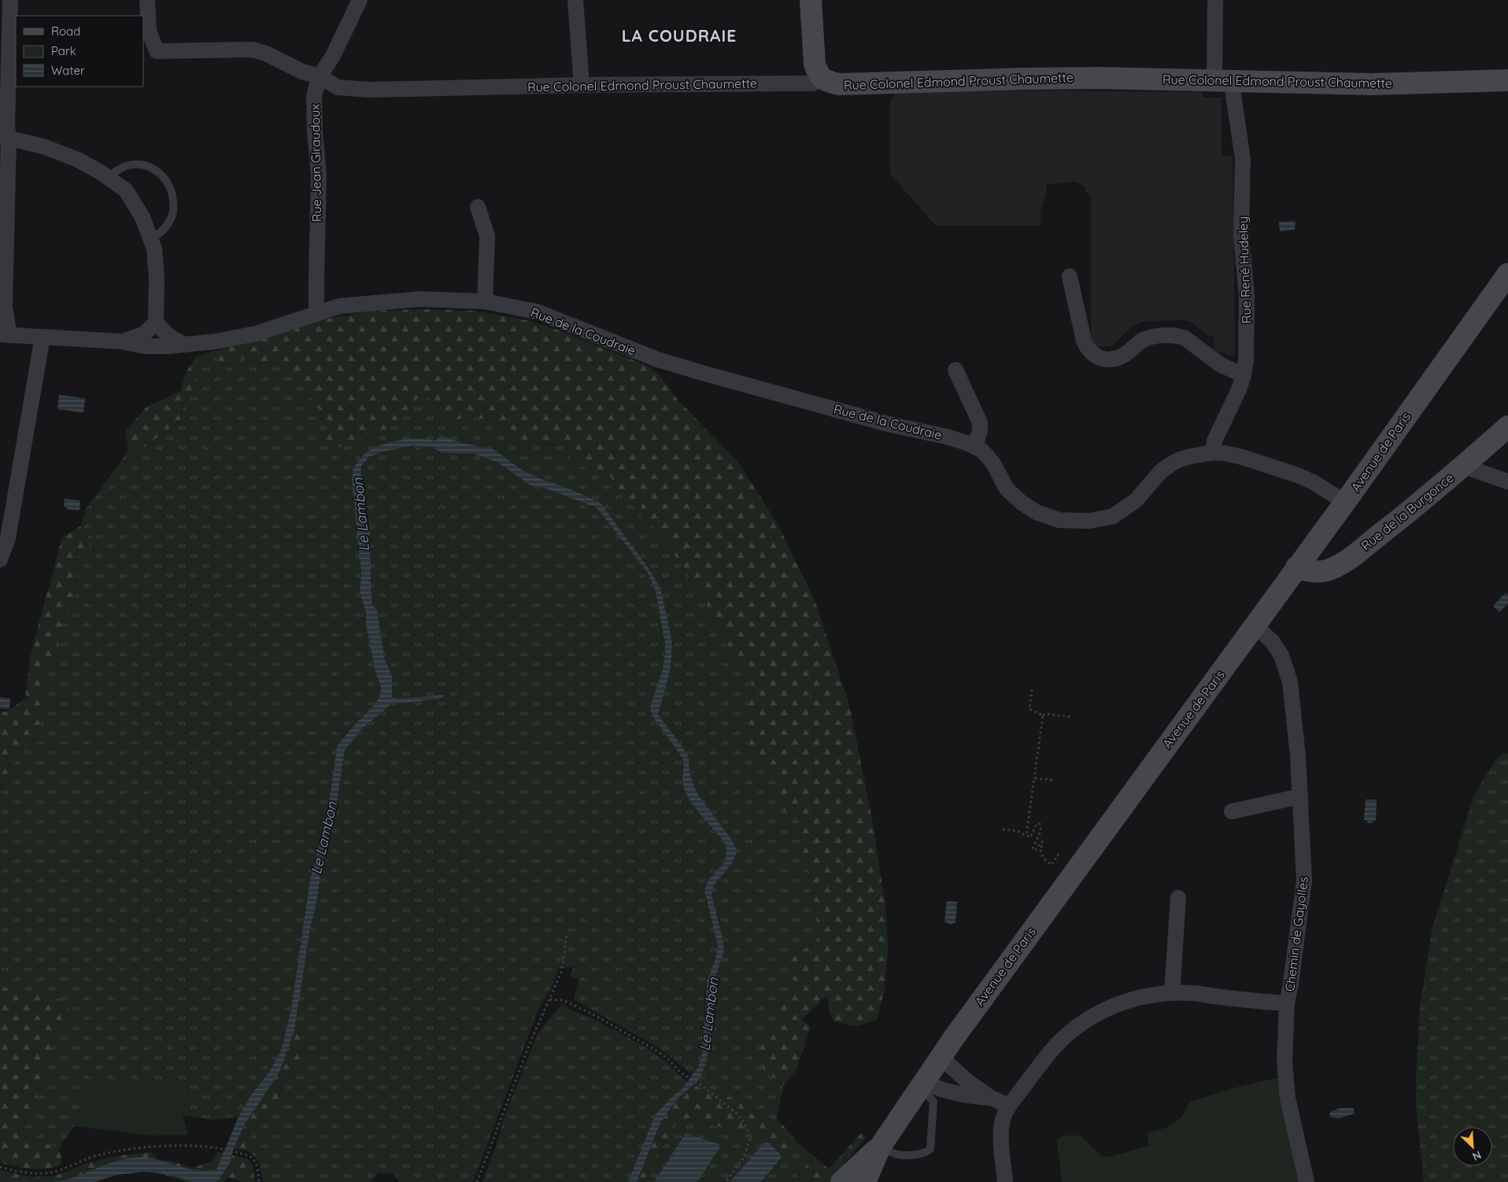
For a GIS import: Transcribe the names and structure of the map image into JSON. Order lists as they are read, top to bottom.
{
  "streets": {
    "main road": ["Rue Colonel Edmond Proust Chaumette", "Avenue de Paris", "Rue de la Burgonce"],
    "street": [
      "Rue Jean Giraudoux",
      "Rue René Hudeley",
      "Rue de la Coudraie",
      "Chemin de Gayolles"
    ]
  },
  "crossings": [
    ["Rue Colonel Edmond Proust Chaumette", "Rue Jean Giraudoux"],
    ["Rue Colonel Edmond Proust Chaumette", "Rue René Hudeley"],
    ["Rue Jean Giraudoux", "Rue de la Coudraie"],
    ["Rue René Hudeley", "Rue de la Coudraie"],
    ["Rue de la Coudraie", "Avenue de Paris"],
    ["Avenue de Paris", "Rue de la Burgonce"],
    ["Avenue de Paris", "Chemin de Gayolles"]
  ],
  "districts": ["LA COUDRAIE"],
  "water": ["Le Lambon"],
  "legend": ["Road", "Park", "Water"],
  "north": "bottom right"
}
